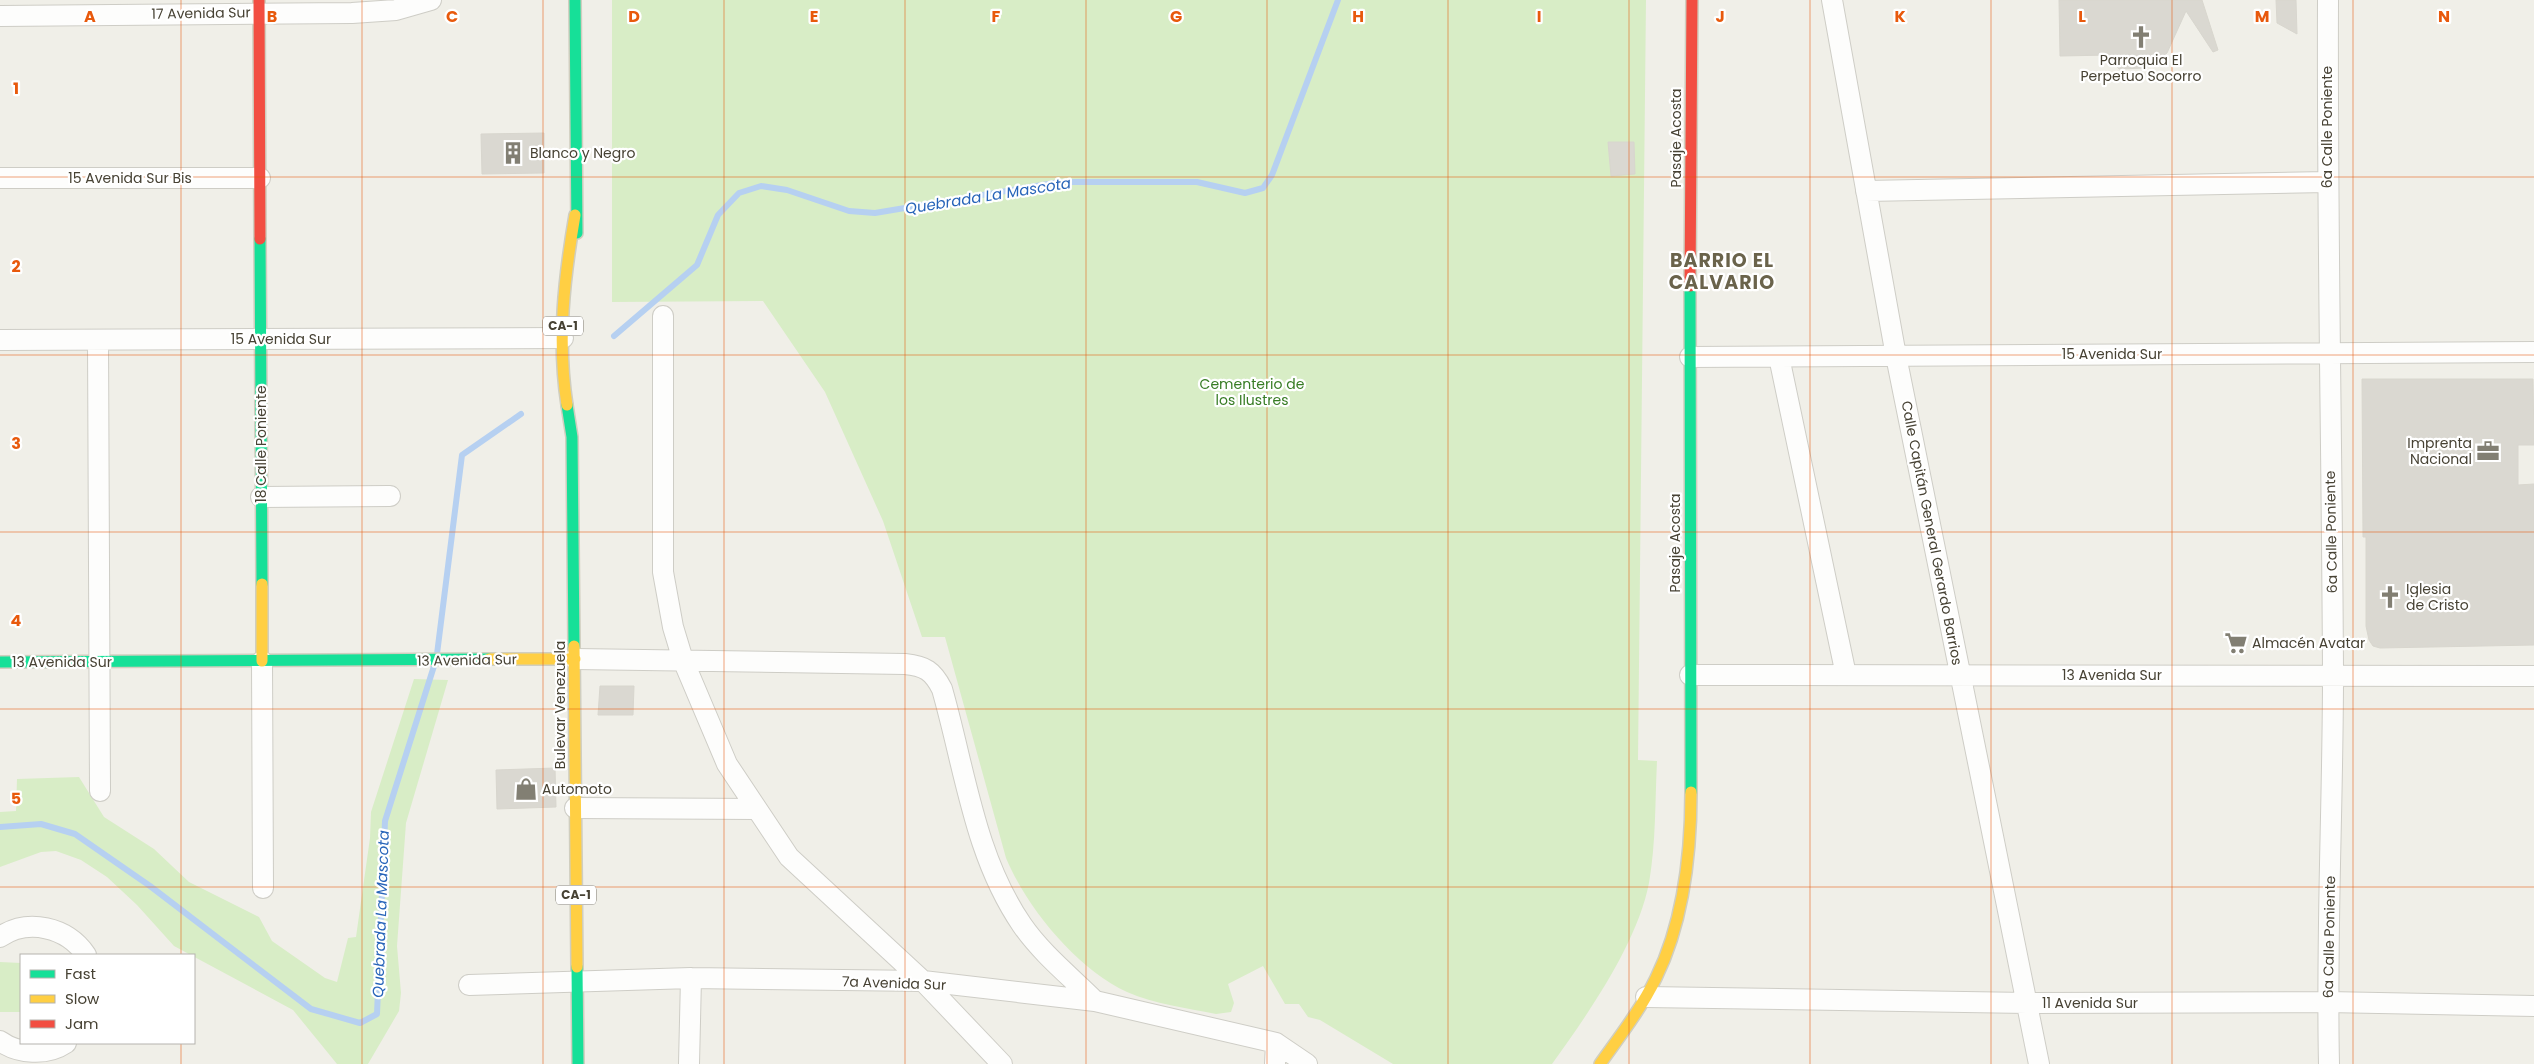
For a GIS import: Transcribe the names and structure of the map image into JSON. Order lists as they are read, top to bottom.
{
  "streets": {
    "main road": [
      "Pasaje Acosta",
      "CA-1",
      "18 Calle Poniente",
      "13 Avenida Sur",
      "Bulevar Venezuela"
    ],
    "street": [
      "17 Avenida Sur",
      "6a Calle Poniente",
      "15 Avenida Sur Bis",
      "15 Avenida Sur",
      "Calle Capitán General Gerardo Barrios",
      "7a Avenida Sur",
      "11 Avenida Sur"
    ]
  },
  "crossings": [
    ["17 Avenida Sur", "18 Calle Poniente"],
    ["6a Calle Poniente", "15 Avenida Sur"],
    ["6a Calle Poniente", "13 Avenida Sur"],
    ["6a Calle Poniente", "11 Avenida Sur"],
    ["Pasaje Acosta", "15 Avenida Sur"],
    ["Pasaje Acosta", "13 Avenida Sur"],
    ["Pasaje Acosta", "11 Avenida Sur"],
    ["15 Avenida Sur Bis", "18 Calle Poniente"],
    ["15 Avenida Sur", "18 Calle Poniente"],
    ["15 Avenida Sur", "Calle Capitán General Gerardo Barrios"],
    ["15 Avenida Sur", "Bulevar Venezuela"],
    ["18 Calle Poniente", "13 Avenida Sur"],
    ["Calle Capitán General Gerardo Barrios", "13 Avenida Sur"],
    ["Calle Capitán General Gerardo Barrios", "11 Avenida Sur"],
    ["13 Avenida Sur", "Bulevar Venezuela"],
    ["13 Avenida Sur", "7a Avenida Sur"],
    ["Bulevar Venezuela", "7a Avenida Sur"]
  ],
  "districts": ["BARRIO EL CALVARIO"],
  "water": ["Quebrada La Mascota"],
  "parks": ["Cementerio de los Ilustres"],
  "places": {
    "church": ["Parroquia El Perpetuo Socorro", "Iglesia de Cristo"],
    "building": ["Blanco y Negro"],
    "office": ["Imprenta Nacional"],
    "supermarket": ["Almacén Avatar"],
    "shop": ["Automoto"]
  },
  "legend": ["Fast", "Slow", "Jam"],
  "grid": {
    "columns": [
      "A",
      "B",
      "C",
      "D",
      "E",
      "F",
      "G",
      "H",
      "I",
      "J",
      "K",
      "L",
      "M",
      "N"
    ],
    "rows": [
      "1",
      "2",
      "3",
      "4",
      "5"
    ]
  }
}
